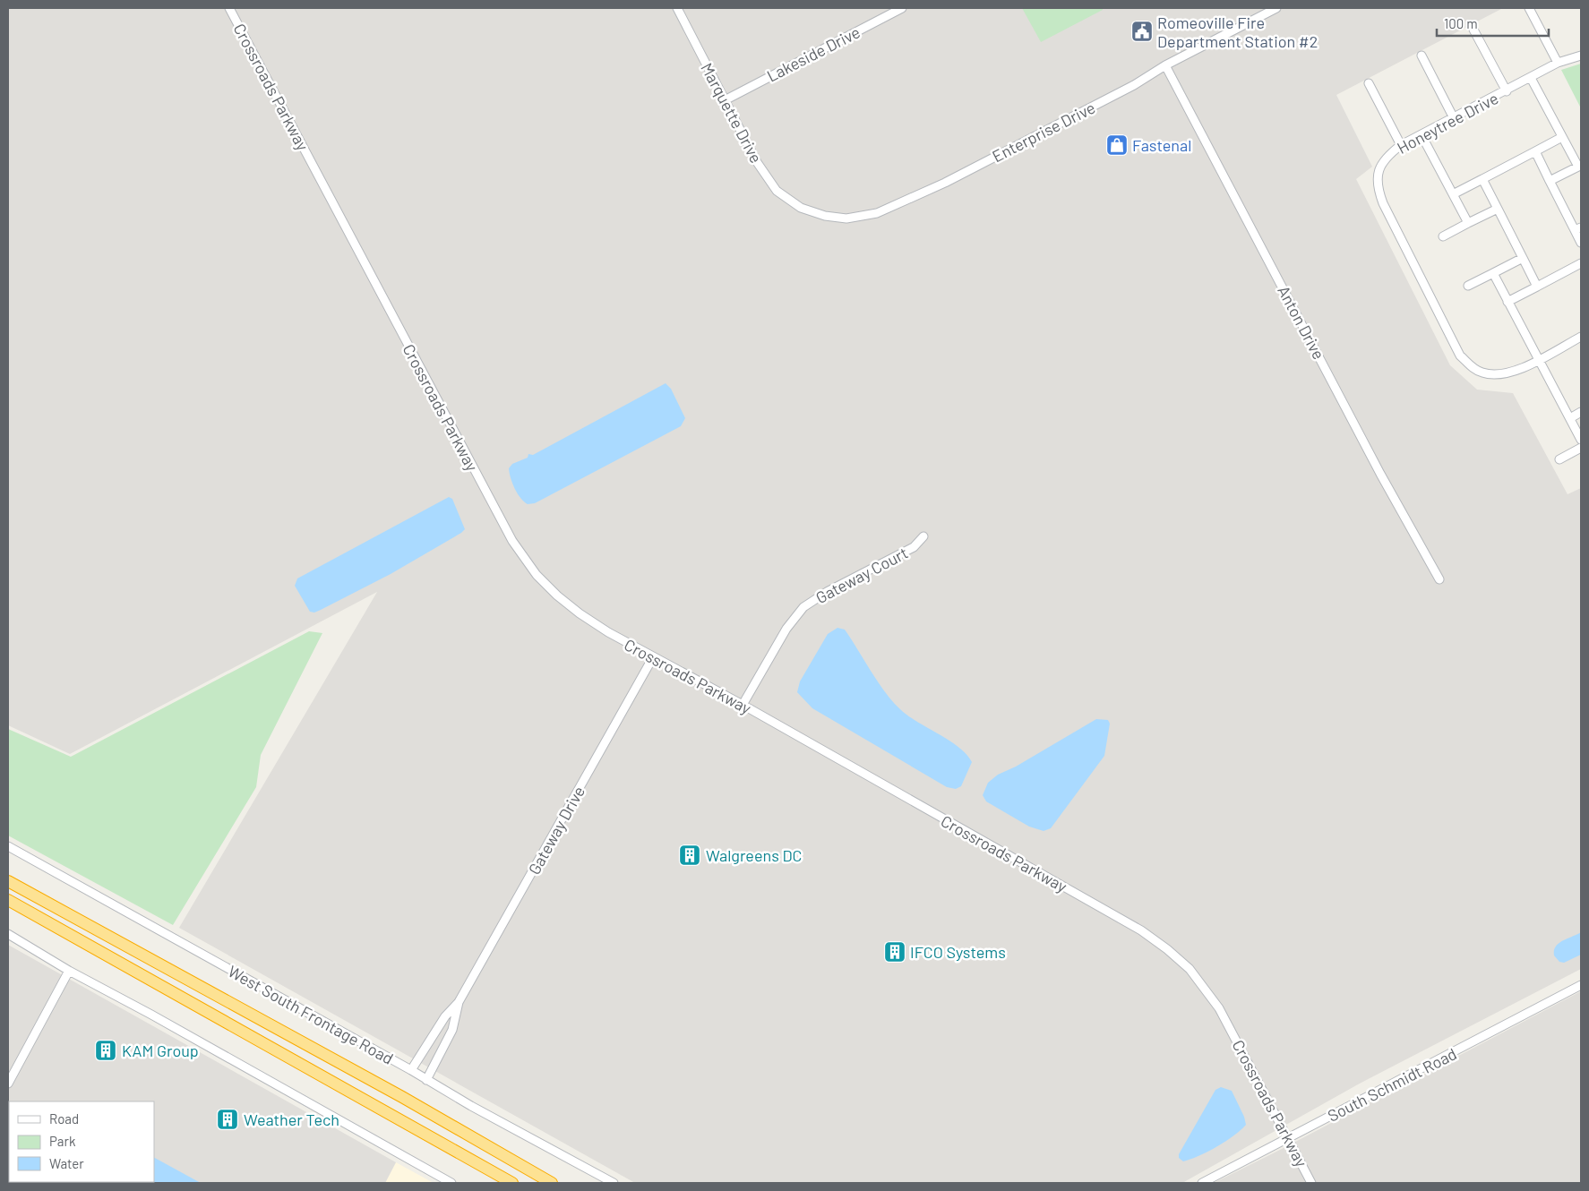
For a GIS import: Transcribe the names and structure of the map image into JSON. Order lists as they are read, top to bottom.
{
  "streets": {
    "street": [
      "Lakeside Drive",
      "Crossroads Parkway",
      "Marquette Drive",
      "Honeytree Drive",
      "Enterprise Drive",
      "Anton Drive",
      "Gateway Court",
      "Gateway Drive",
      "West South Frontage Road",
      "South Schmidt Road"
    ]
  },
  "crossings": [
    ["Lakeside Drive", "Marquette Drive"],
    ["Crossroads Parkway", "Gateway Court"],
    ["Crossroads Parkway", "Gateway Drive"],
    ["Crossroads Parkway", "South Schmidt Road"],
    ["Marquette Drive", "Enterprise Drive"],
    ["Enterprise Drive", "Anton Drive"],
    ["Gateway Drive", "West South Frontage Road"]
  ],
  "places": {
    "public building": ["Romeoville Fire Department Station #2"],
    "shop": ["Fastenal"],
    "building": [
      "Walgreens DC",
      "IFCO Systems",
      "KAM Group",
      "Weather Tech"
    ]
  },
  "legend": ["Road", "Park", "Water"],
  "scale_bar": "100 m"
}
